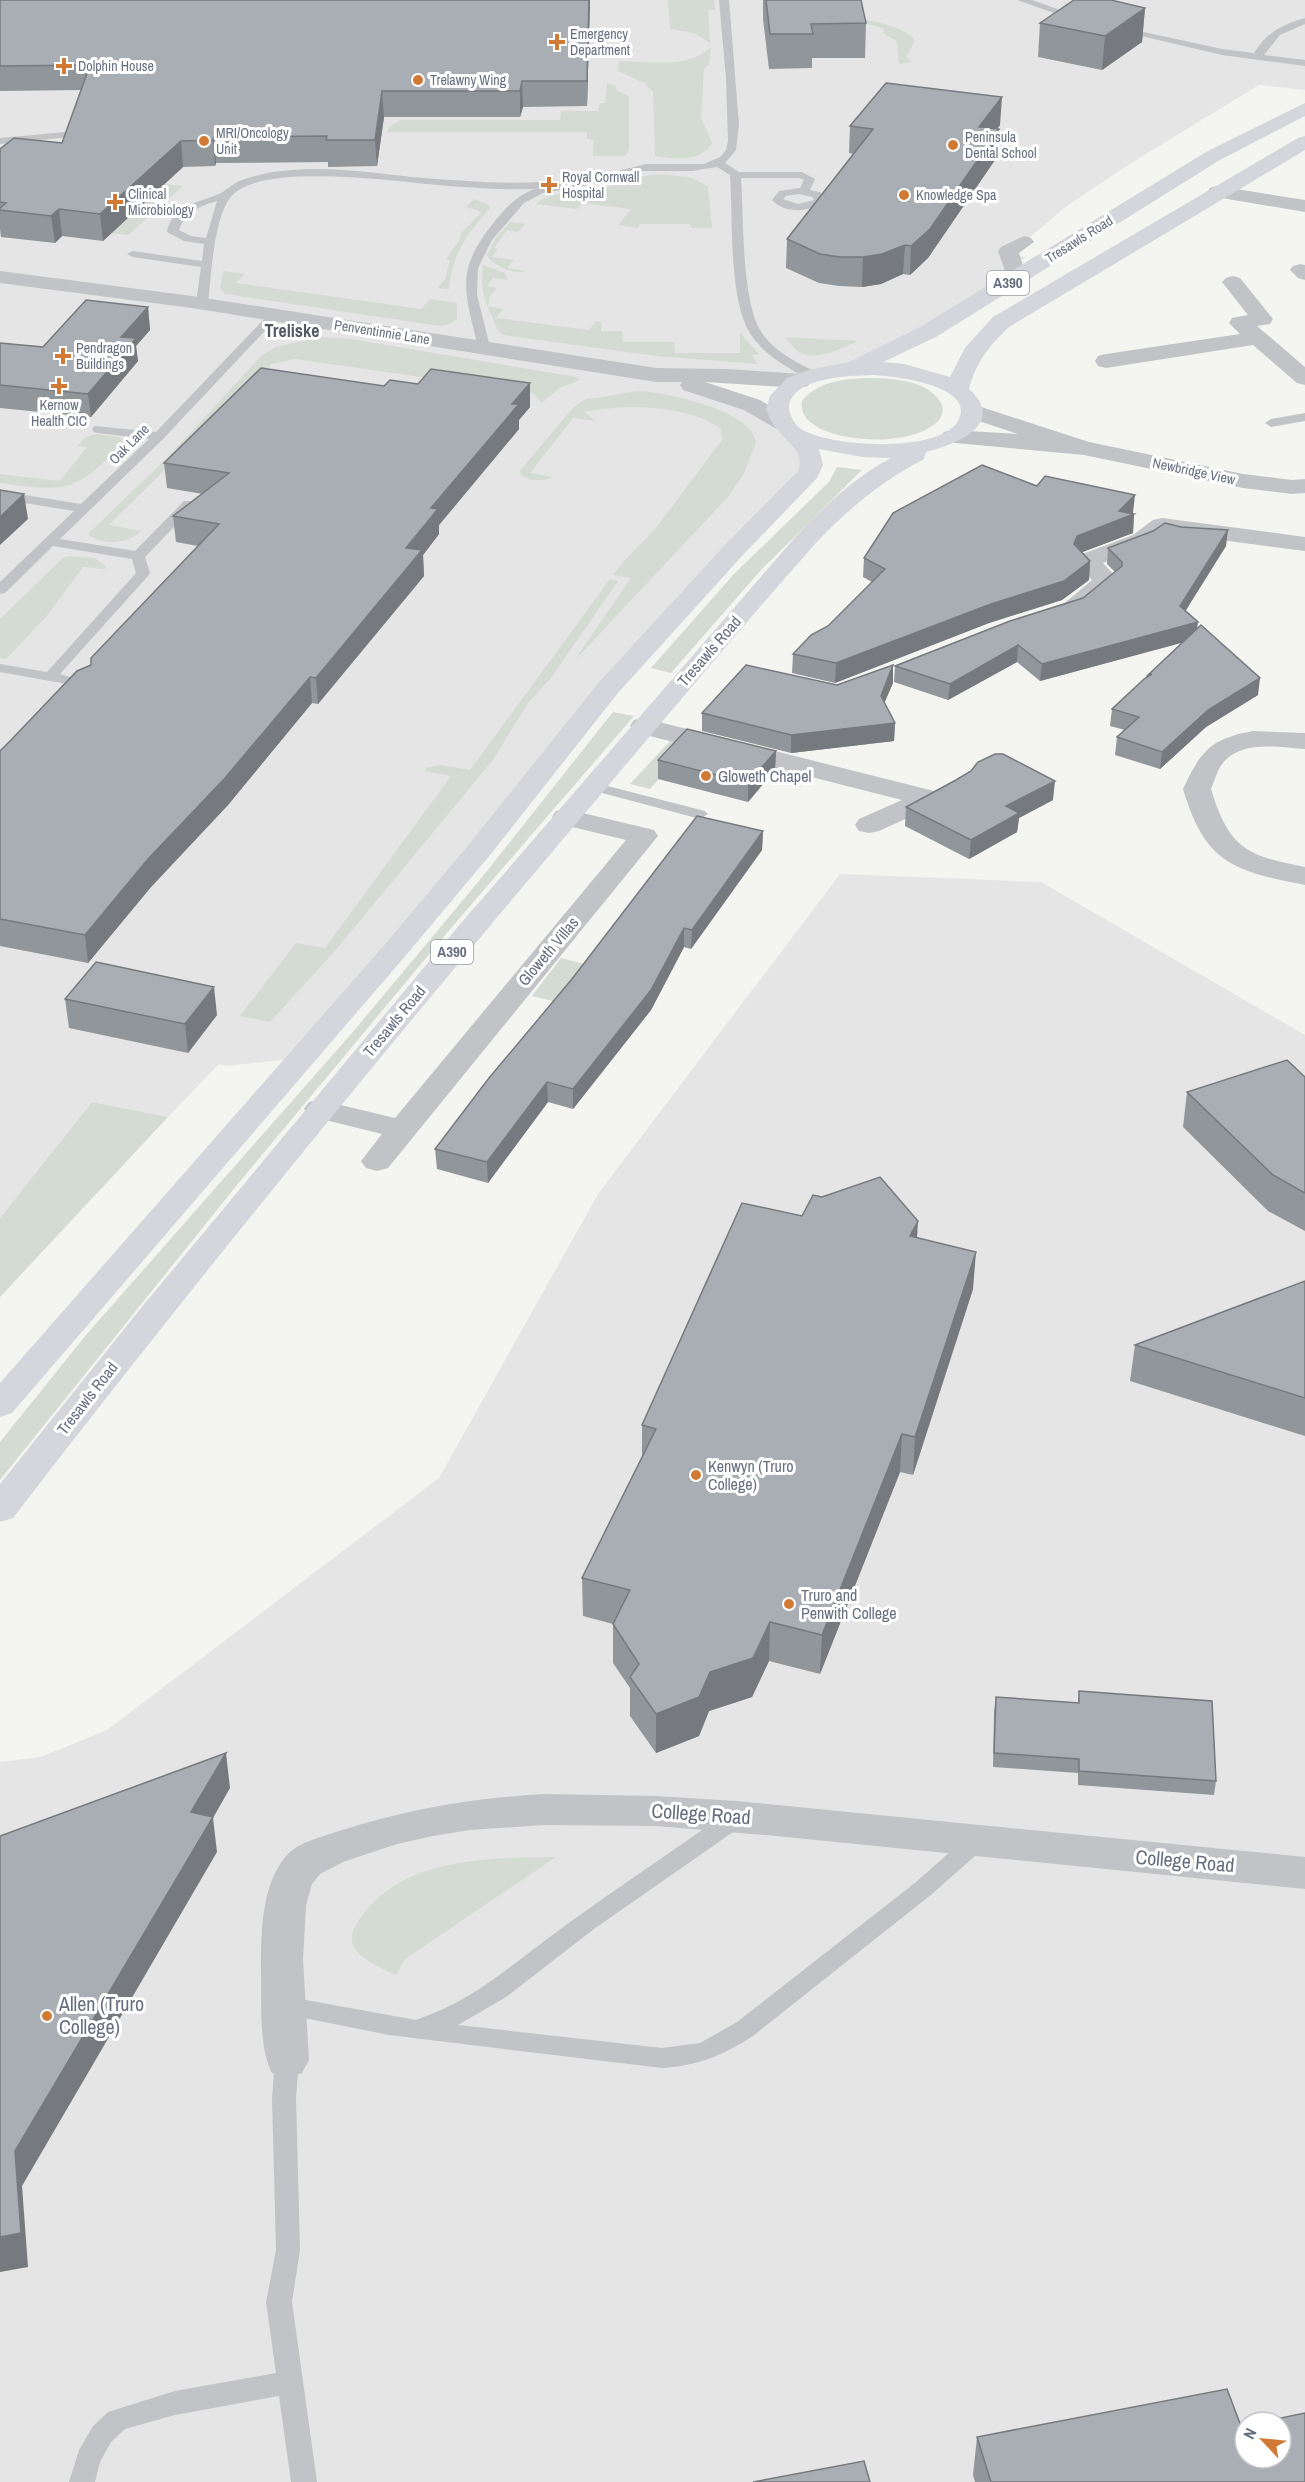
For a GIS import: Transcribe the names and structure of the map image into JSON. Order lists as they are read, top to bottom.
{
  "streets": {
    "highway": ["Tresawls Road", "A390"],
    "street": [
      "Penventinnie Lane",
      "Newbridge View",
      "Gloweth Villas",
      "College Road"
    ],
    "lane": ["Oak Lane"]
  },
  "crossings": [
    ["Tresawls Road", "A390"],
    ["Tresawls Road", "Newbridge View"],
    ["Tresawls Road", "Gloweth Villas"],
    ["A390", "Penventinnie Lane"],
    ["A390", "Newbridge View"],
    ["Penventinnie Lane", "Oak Lane"]
  ],
  "districts": ["Treliske"],
  "places": {
    "health": [
      "Emergency Department",
      "Dolphin House",
      "Royal Cornwall Hospital",
      "Clinical Microbiology",
      "Pendragon Buildings",
      "Kernow Health CIC"
    ],
    "other": [
      "Trelawny Wing",
      "MRI/Oncology Unit",
      "Peninsula Dental School",
      "Knowledge Spa",
      "Gloweth Chapel",
      "Kenwyn (Truro College)",
      "Truro and Penwith College",
      "Allen (Truro College)"
    ]
  },
  "north": "top left"
}
